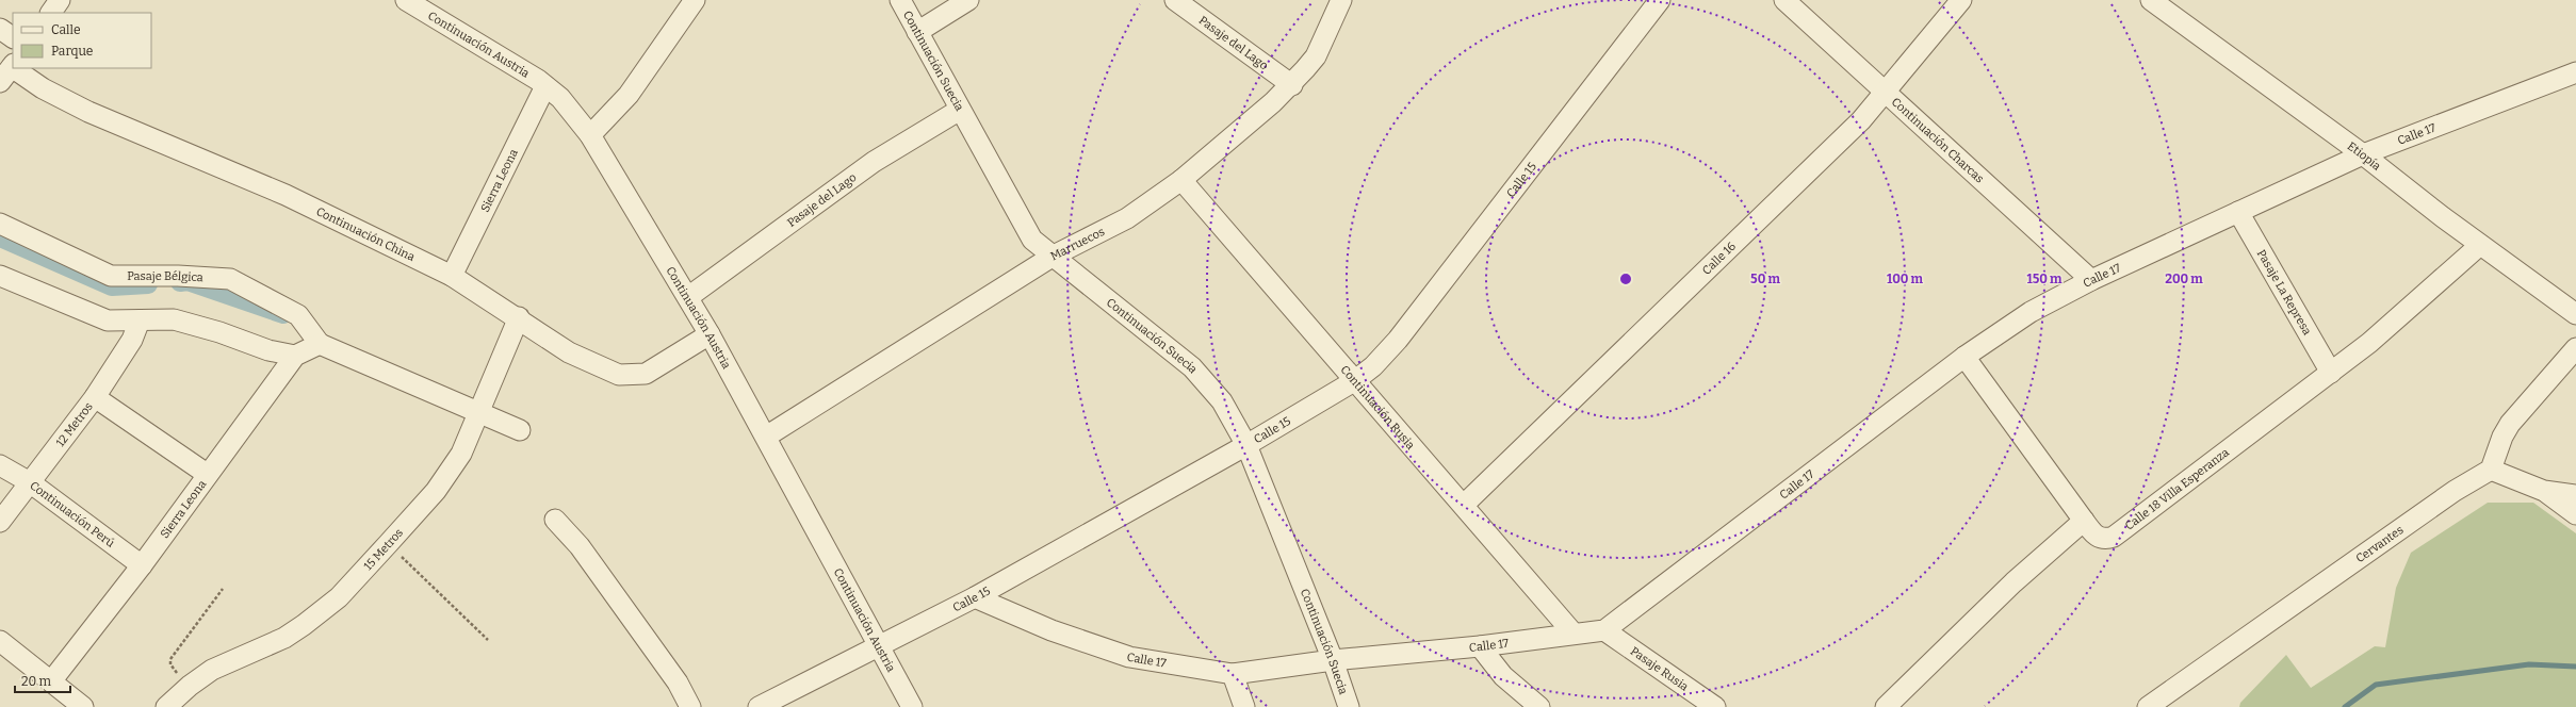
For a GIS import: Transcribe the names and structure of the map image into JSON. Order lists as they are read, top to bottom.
{
  "streets": {
    "street": [
      "Pasaje del Lago",
      "Continuación Austria",
      "Continuación Suecia",
      "Calle 17",
      "Continuación Charcas",
      "Etiopía",
      "Calle 15",
      "Sierra Leona",
      "Continuación China",
      "Marruecos",
      "Calle 16",
      "Pasaje Bélgica",
      "Pasaje La Represa",
      "Continuación Rusia",
      "12 Metros",
      "Calle 18 Villa Esperanza",
      "Continuación Perú",
      "Cervantes",
      "15 Metros",
      "Pasaje Rusia"
    ]
  },
  "crossings": [
    ["Pasaje del Lago", "Continuación Austria"],
    ["Pasaje del Lago", "Continuación Suecia"],
    ["Pasaje del Lago", "Marruecos"],
    ["Continuación Austria", "Calle 15"],
    ["Continuación Austria", "Sierra Leona"],
    ["Continuación Austria", "Continuación China"],
    ["Continuación Austria", "Marruecos"],
    ["Continuación Suecia", "Calle 17"],
    ["Continuación Suecia", "Calle 15"],
    ["Continuación Suecia", "Marruecos"],
    ["Calle 17", "Continuación Charcas"],
    ["Calle 17", "Etiopía"],
    ["Calle 17", "Calle 15"],
    ["Calle 17", "Pasaje La Represa"],
    ["Calle 17", "Continuación Rusia"],
    ["Calle 17", "Pasaje Rusia"],
    ["Continuación Charcas", "Calle 16"],
    ["Etiopía", "Calle 18 Villa Esperanza"],
    ["Calle 15", "Continuación Rusia"],
    ["Sierra Leona", "Continuación China"],
    ["Sierra Leona", "Pasaje Bélgica"],
    ["Sierra Leona", "Continuación Perú"],
    ["Continuación China", "15 Metros"],
    ["Marruecos", "Continuación Rusia"],
    ["Calle 16", "Continuación Rusia"],
    ["Pasaje La Represa", "Calle 18 Villa Esperanza"],
    ["12 Metros", "Continuación Perú"]
  ],
  "legend": ["Calle", "Parque"],
  "scale_bar": "20 m",
  "rings": [
    "50 m",
    "100 m",
    "150 m",
    "200 m"
  ]
}
